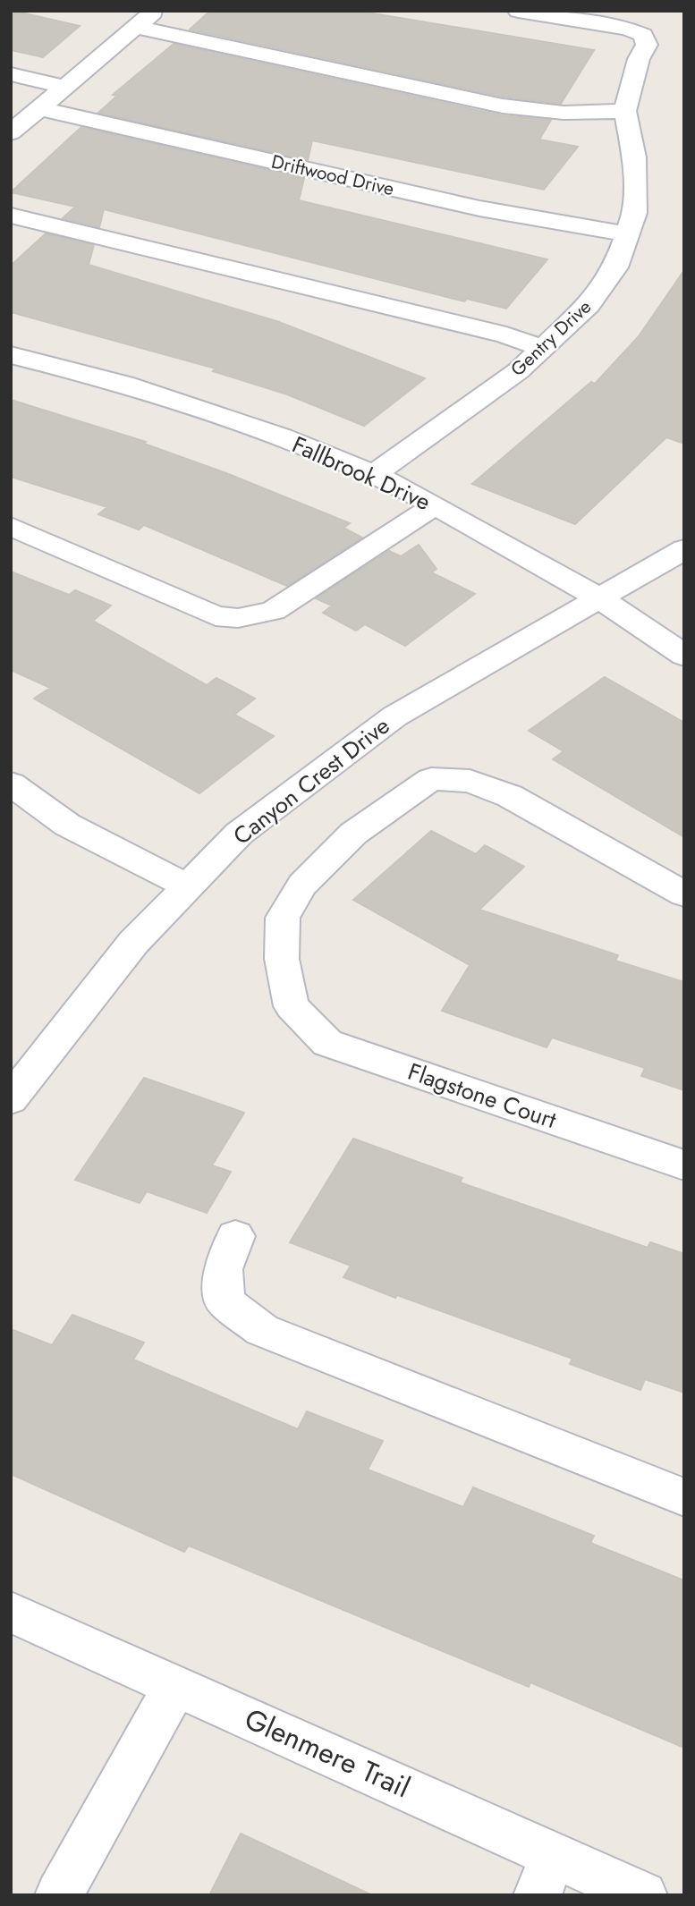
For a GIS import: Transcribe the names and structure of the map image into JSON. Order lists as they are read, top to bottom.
{
  "streets": {
    "street": [
      "Driftwood Drive",
      "Gentry Drive",
      "Fallbrook Drive",
      "Canyon Crest Drive",
      "Flagstone Court",
      "Glenmere Trail"
    ]
  },
  "crossings": [
    ["Driftwood Drive", "Gentry Drive"],
    ["Gentry Drive", "Fallbrook Drive"],
    ["Fallbrook Drive", "Canyon Crest Drive"]
  ]
}
